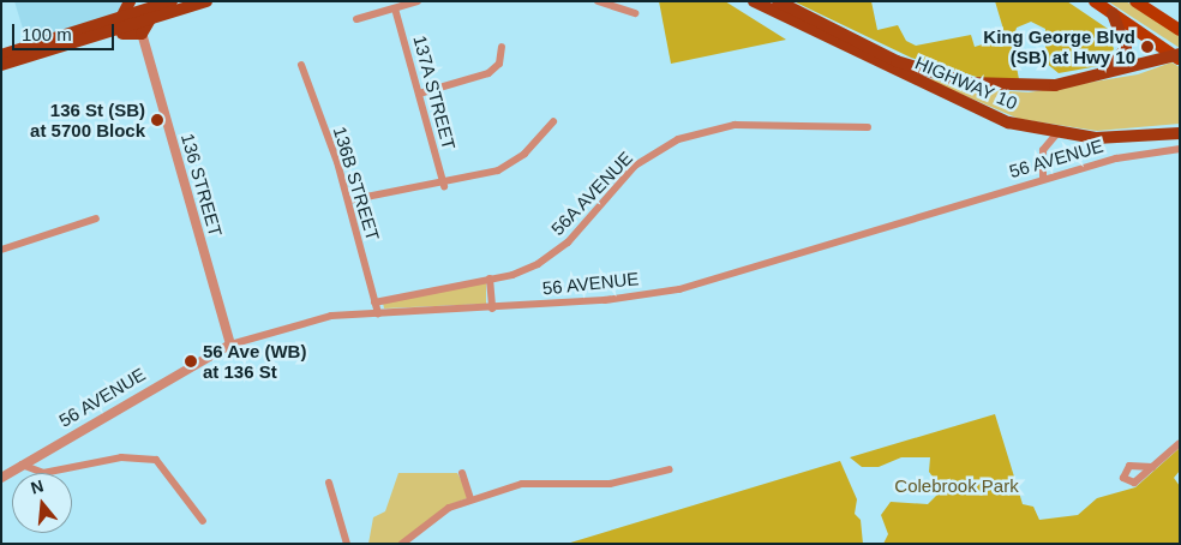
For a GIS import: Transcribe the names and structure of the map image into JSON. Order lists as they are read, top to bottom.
{
  "streets": {
    "highway": ["HIGHWAY 10"],
    "street": [
      "137A STREET",
      "56 AVENUE",
      "136B STREET",
      "136 STREET",
      "56A AVENUE"
    ]
  },
  "crossings": [
    ["56 AVENUE", "136B STREET"],
    ["56 AVENUE", "136 STREET"],
    ["136B STREET", "56A AVENUE"]
  ],
  "parks": ["Colebrook Park"],
  "places": ["King George Blvd (SB) at Hwy 10", "136 St (SB) at 5700 Block", "56 Ave (WB) at 136 St"],
  "scale_bar": "100 m",
  "north": "top"
}
